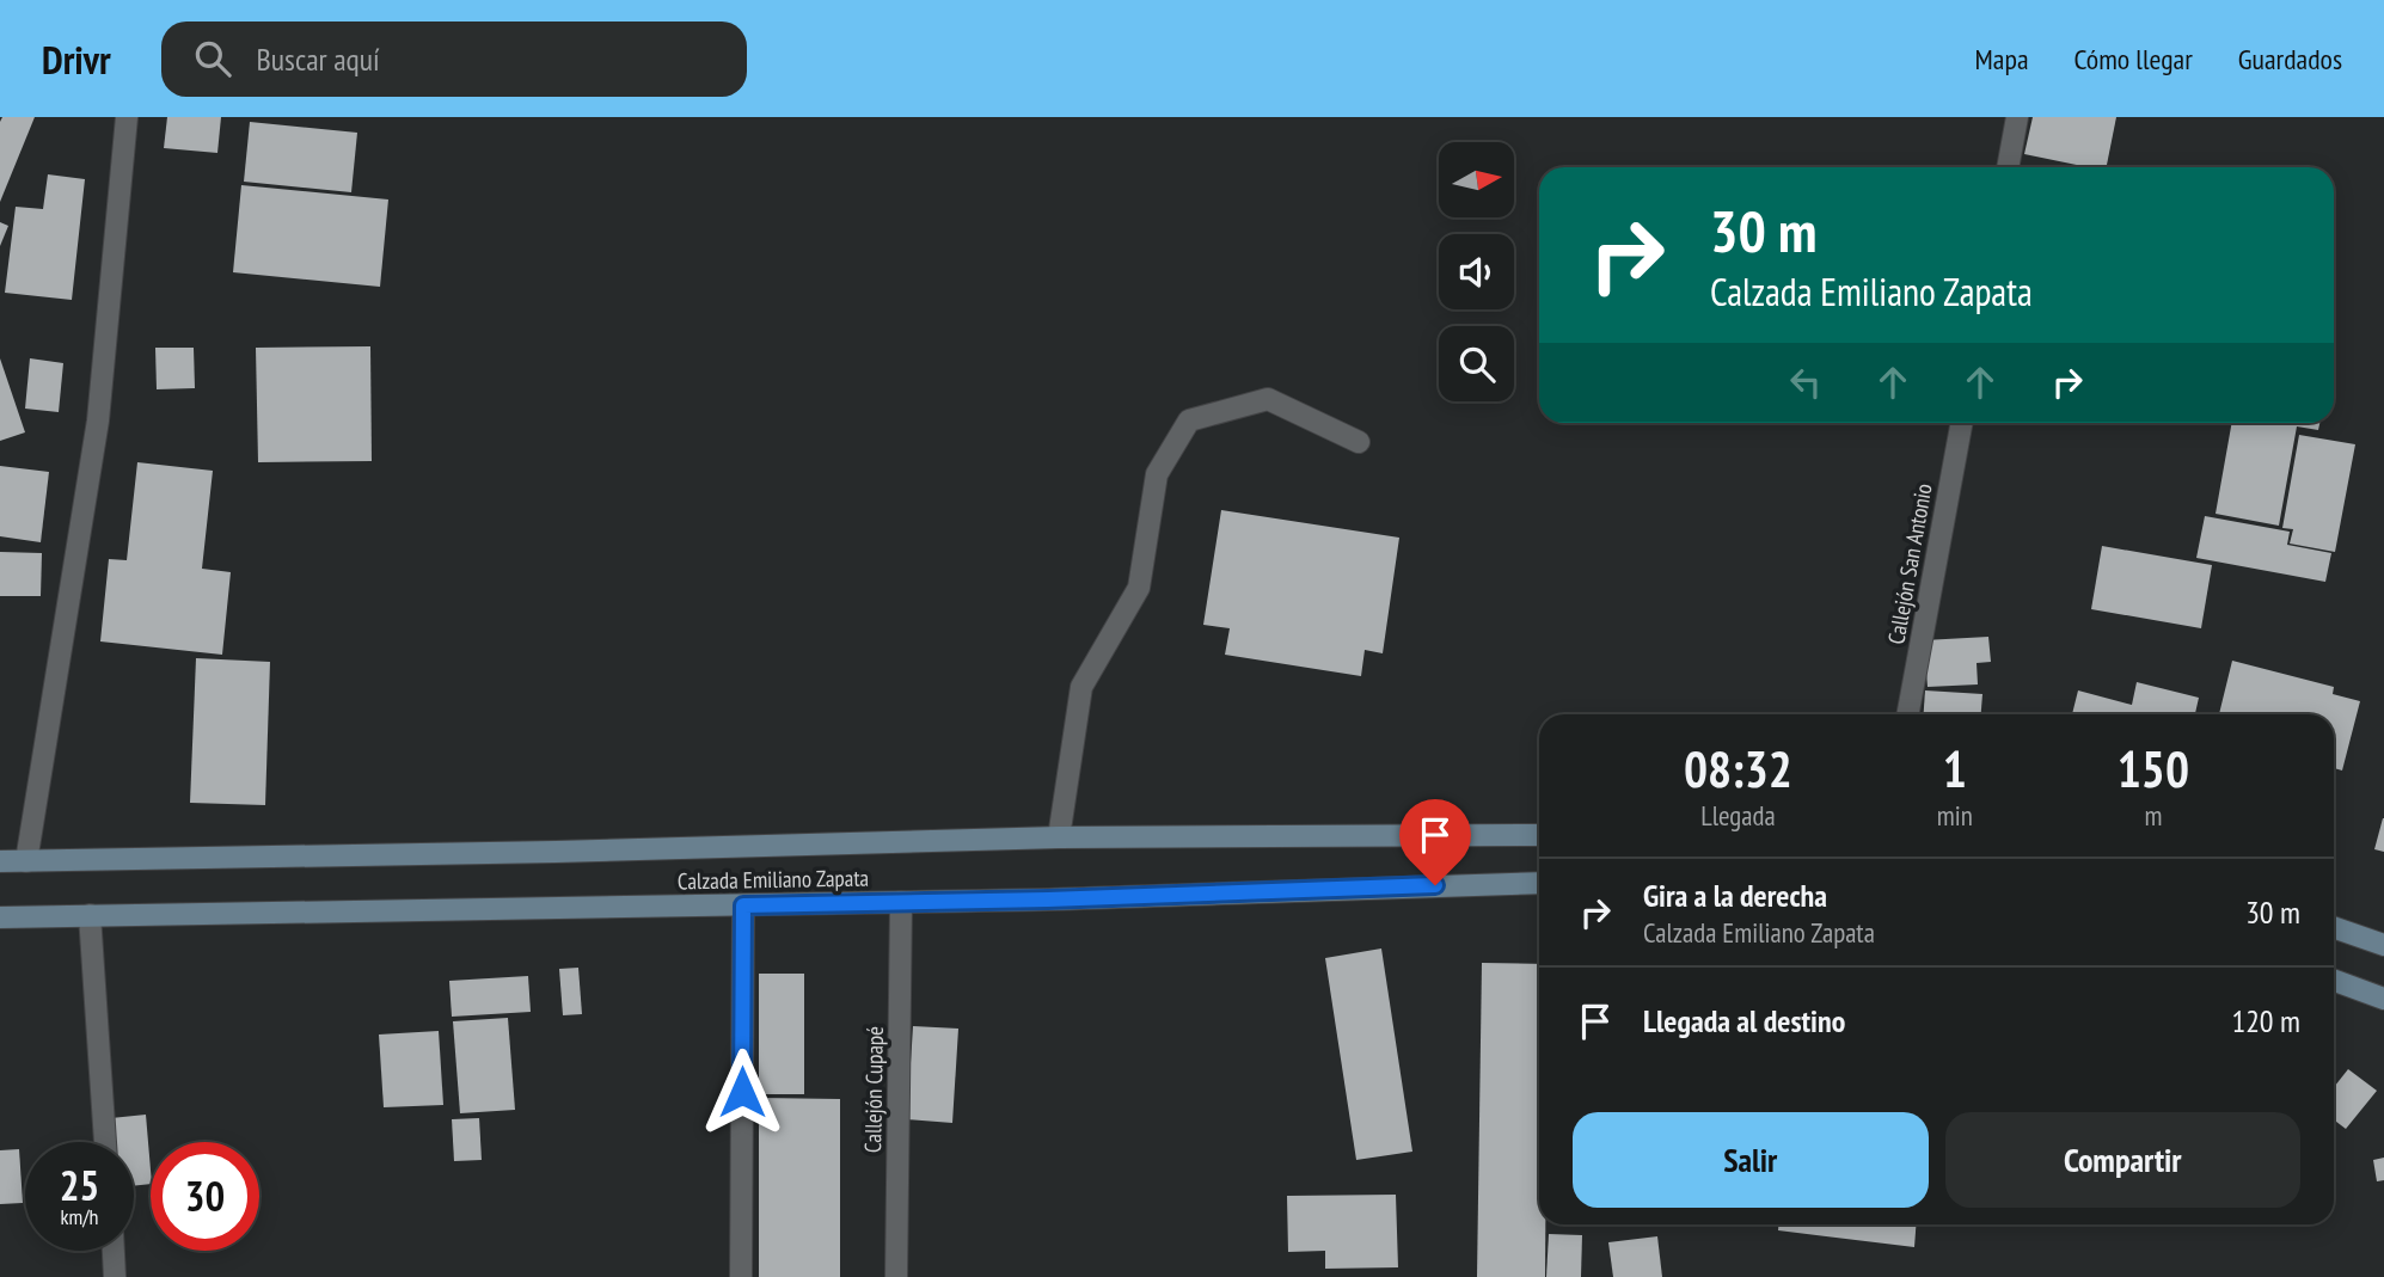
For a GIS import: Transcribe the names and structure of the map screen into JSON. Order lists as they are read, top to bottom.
{
  "streets": {
    "main road": ["Calzada Emiliano Zapata"],
    "street": ["Callejón San Antonio", "Callejón Cupapé"]
  },
  "crossings": [
    ["Calzada Emiliano Zapata", "Callejón Cupapé"]
  ],
  "north": "right",
  "page": {
    "header": "Drivr",
    "search": "Buscar aquí",
    "nav": ["Mapa", "Cómo llegar", "Guardados"],
    "turn": ["30 m", "Calzada Emiliano Zapata"],
    "eta": [
      "08:32",
      "Llegada",
      "1",
      "min",
      "150",
      "m"
    ],
    "list": [
      {
        "name": "Gira a la derecha",
        "note": "Calzada Emiliano Zapata",
        "value": "30 m"
      },
      {
        "name": "Llegada al destino",
        "value": "120 m"
      }
    ],
    "buttons": ["Salir", "Compartir"],
    "speed": "25 km/h",
    "limit": "30"
  }
}
